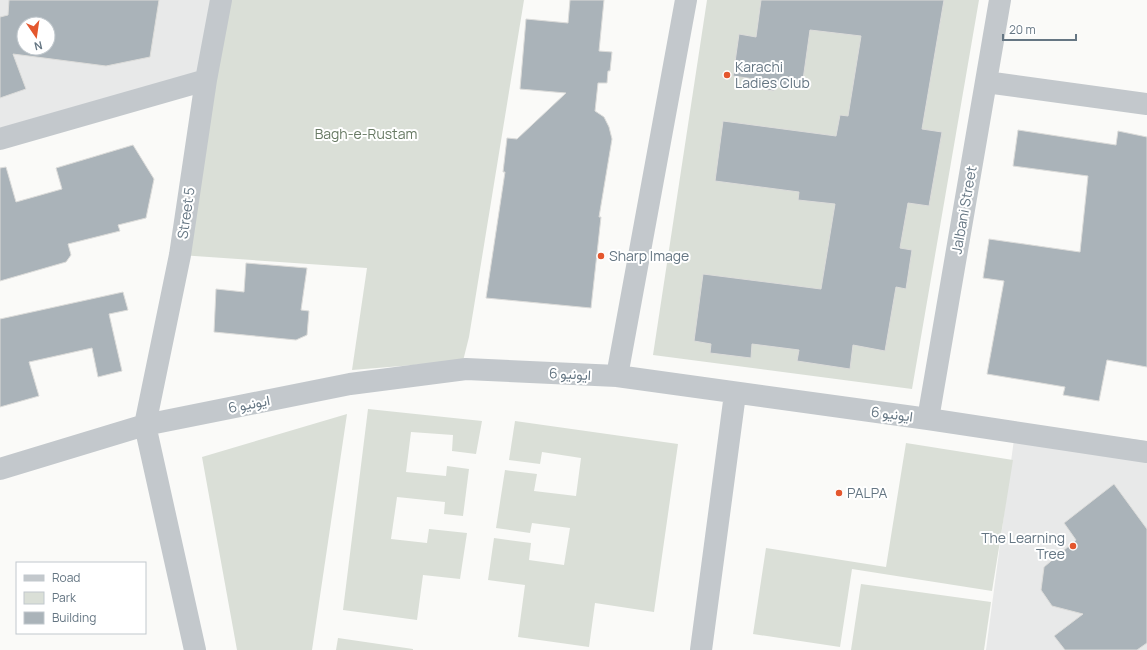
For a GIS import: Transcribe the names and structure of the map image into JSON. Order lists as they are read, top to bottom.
{
  "streets": {
    "street": ["Jalbani Street", "Street 5", "ایونیو 6"]
  },
  "crossings": [
    ["Jalbani Street", "ایونیو 6"],
    ["Street 5", "ایونیو 6"]
  ],
  "parks": ["Bagh-e-Rustam"],
  "places": [
    "Karachi Ladies Club",
    "Sharp Image",
    "PALPA",
    "The Learning Tree"
  ],
  "legend": ["Road", "Park", "Building"],
  "scale_bar": "20 m",
  "north": "bottom"
}
